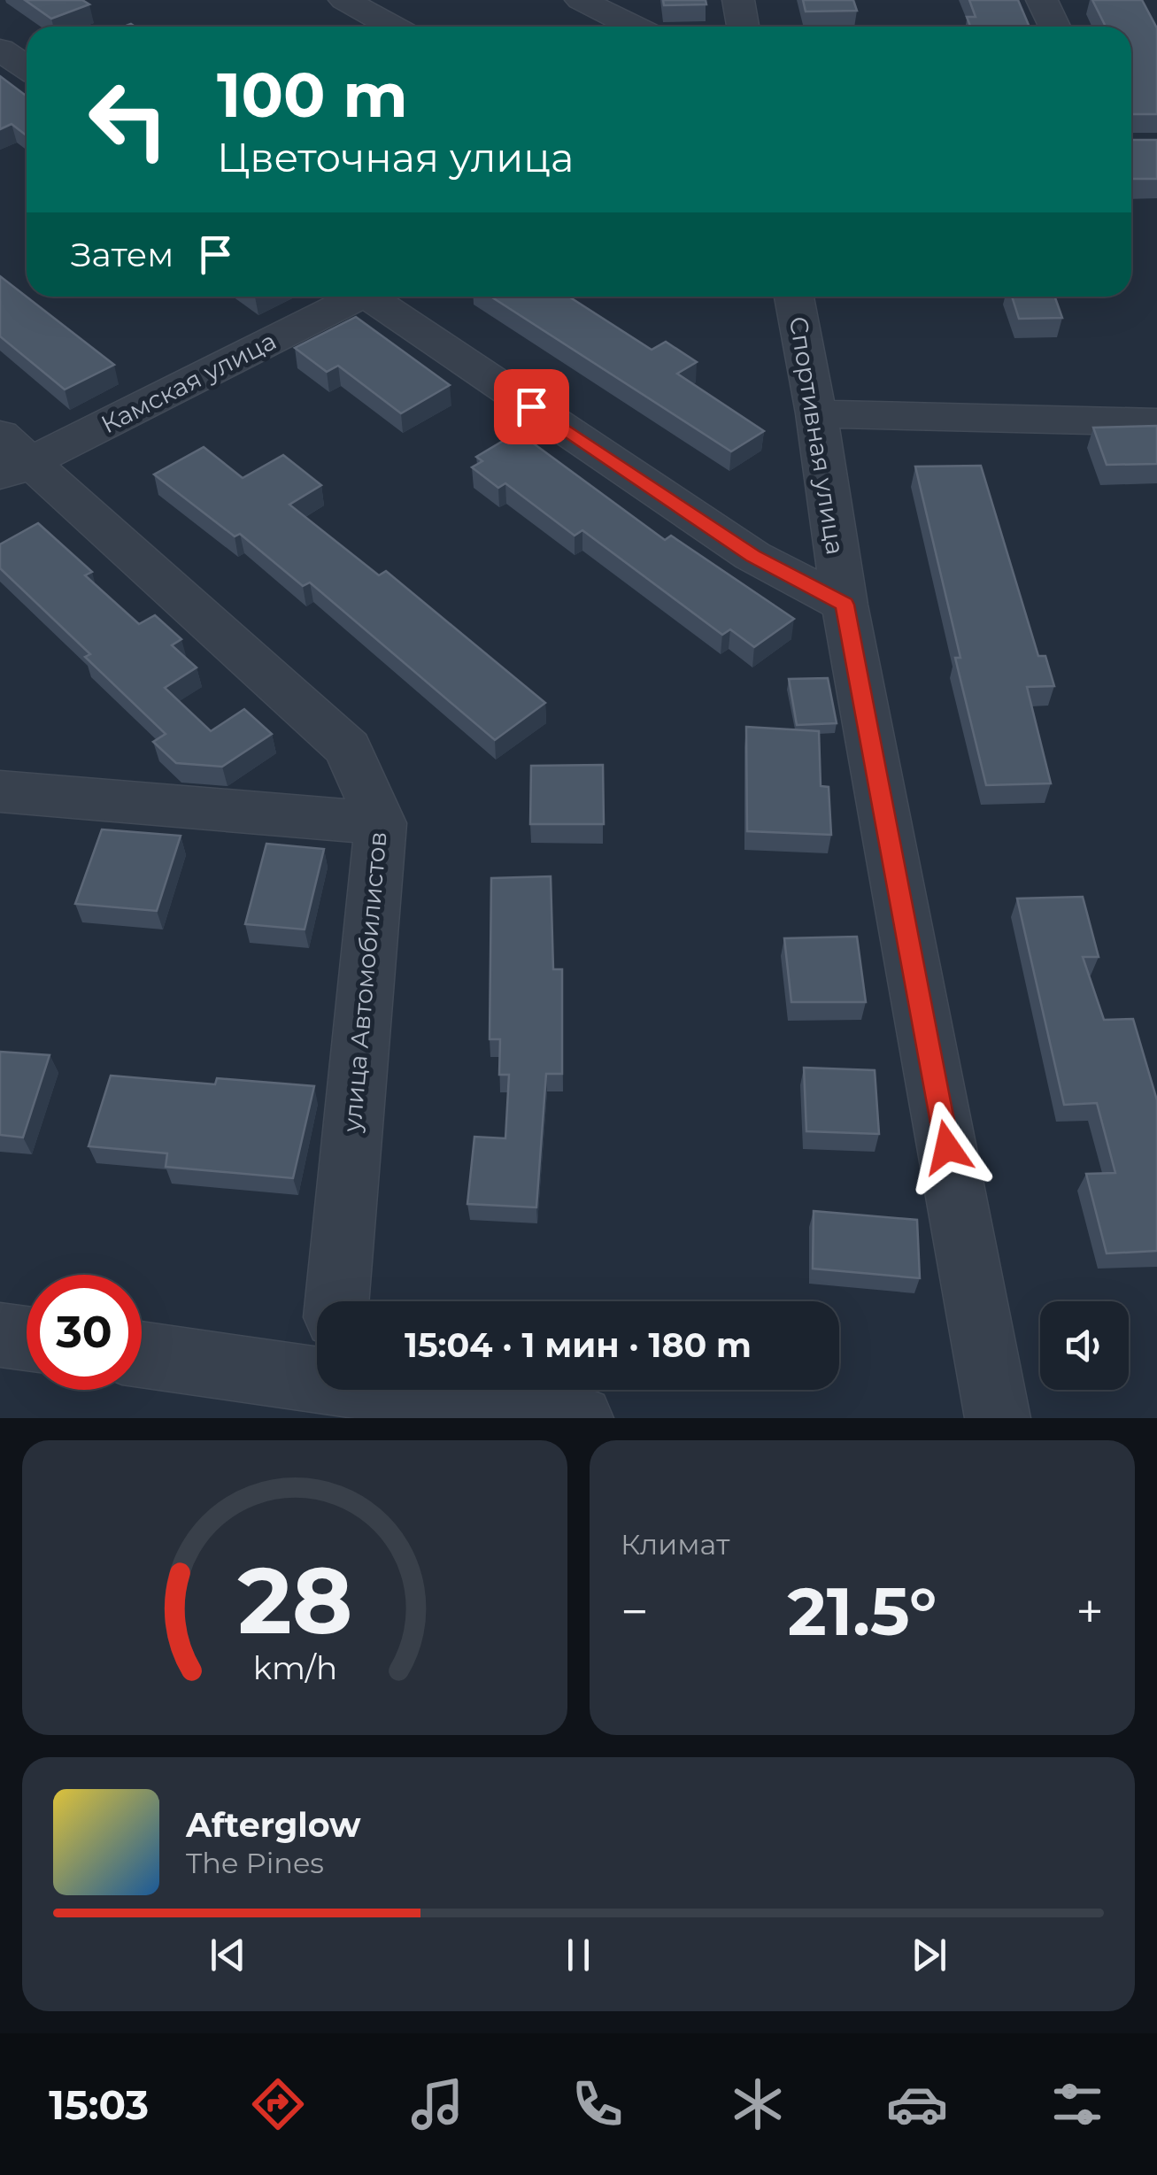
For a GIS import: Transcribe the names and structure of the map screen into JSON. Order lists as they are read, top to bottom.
{
  "streets": {
    "street": ["Камская улица", "Спортивная улица", "улица Автомобилистов"]
  },
  "crossings": [
    ["Камская улица", "улица Автомобилистов"]
  ],
  "page": {
    "turn": ["100 m", "Цветочная улица"],
    "then": "Затем",
    "limit": "30",
    "trip": "15:04 · 1 мин · 180 m",
    "tile": "Климат",
    "heat": ["−", "21.5°", "+"],
    "song": ["Afterglow", "The Pines"],
    "tabs": "15:03",
    "gauge": ["28", "km/h"]
  }
}
